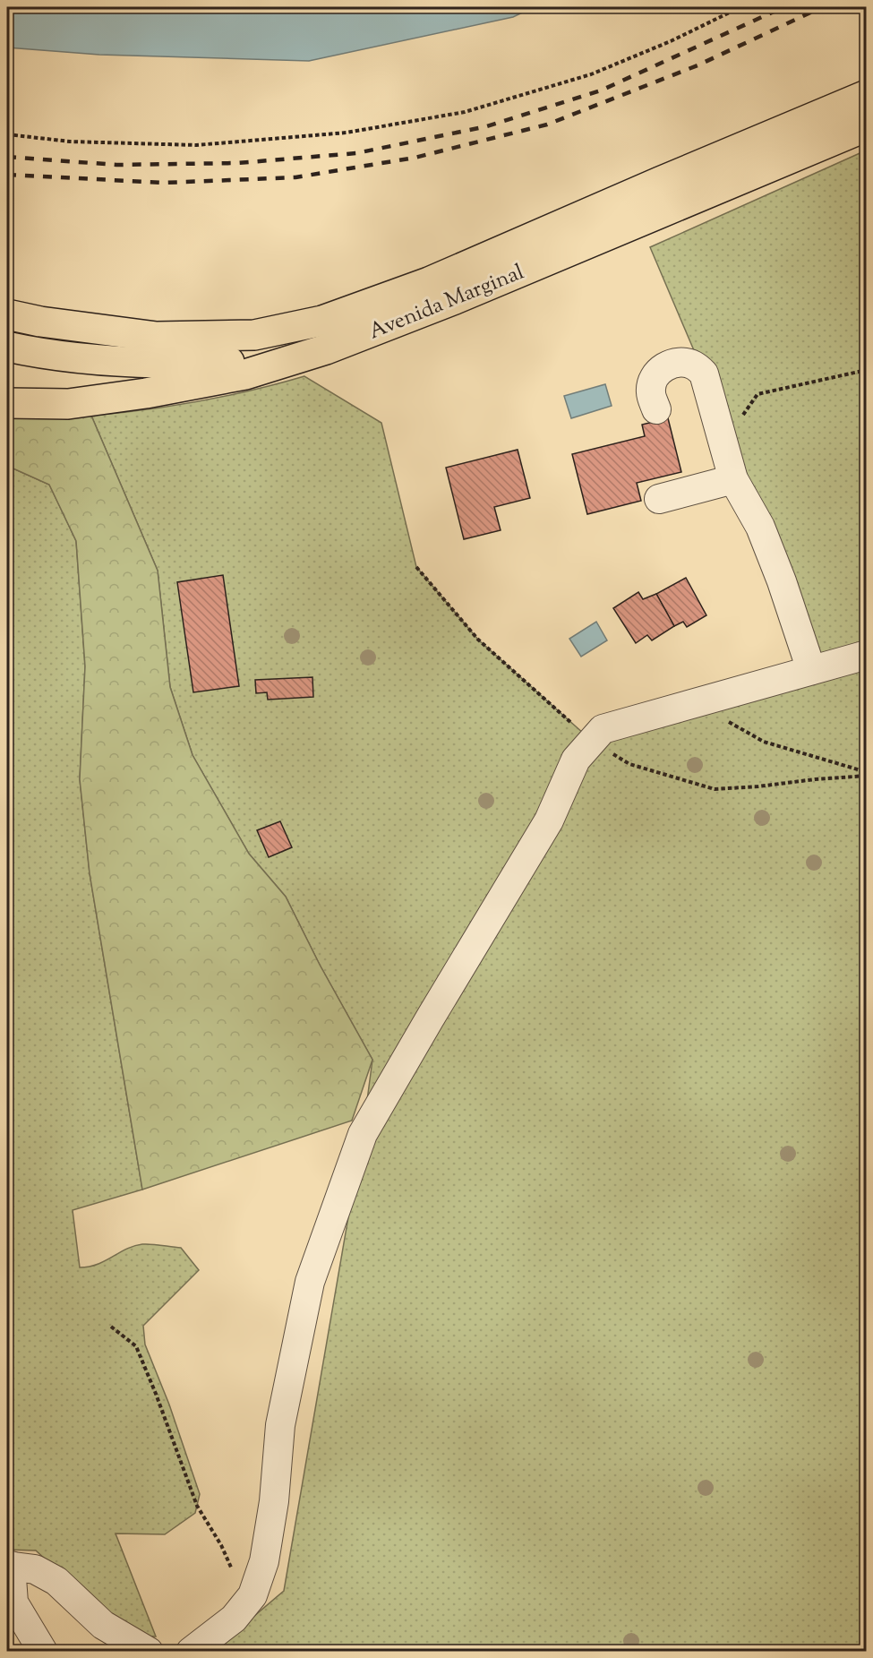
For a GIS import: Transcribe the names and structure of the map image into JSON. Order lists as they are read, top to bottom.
{
  "streets": {
    "main road": ["Avenida Marginal"]
  }
}
